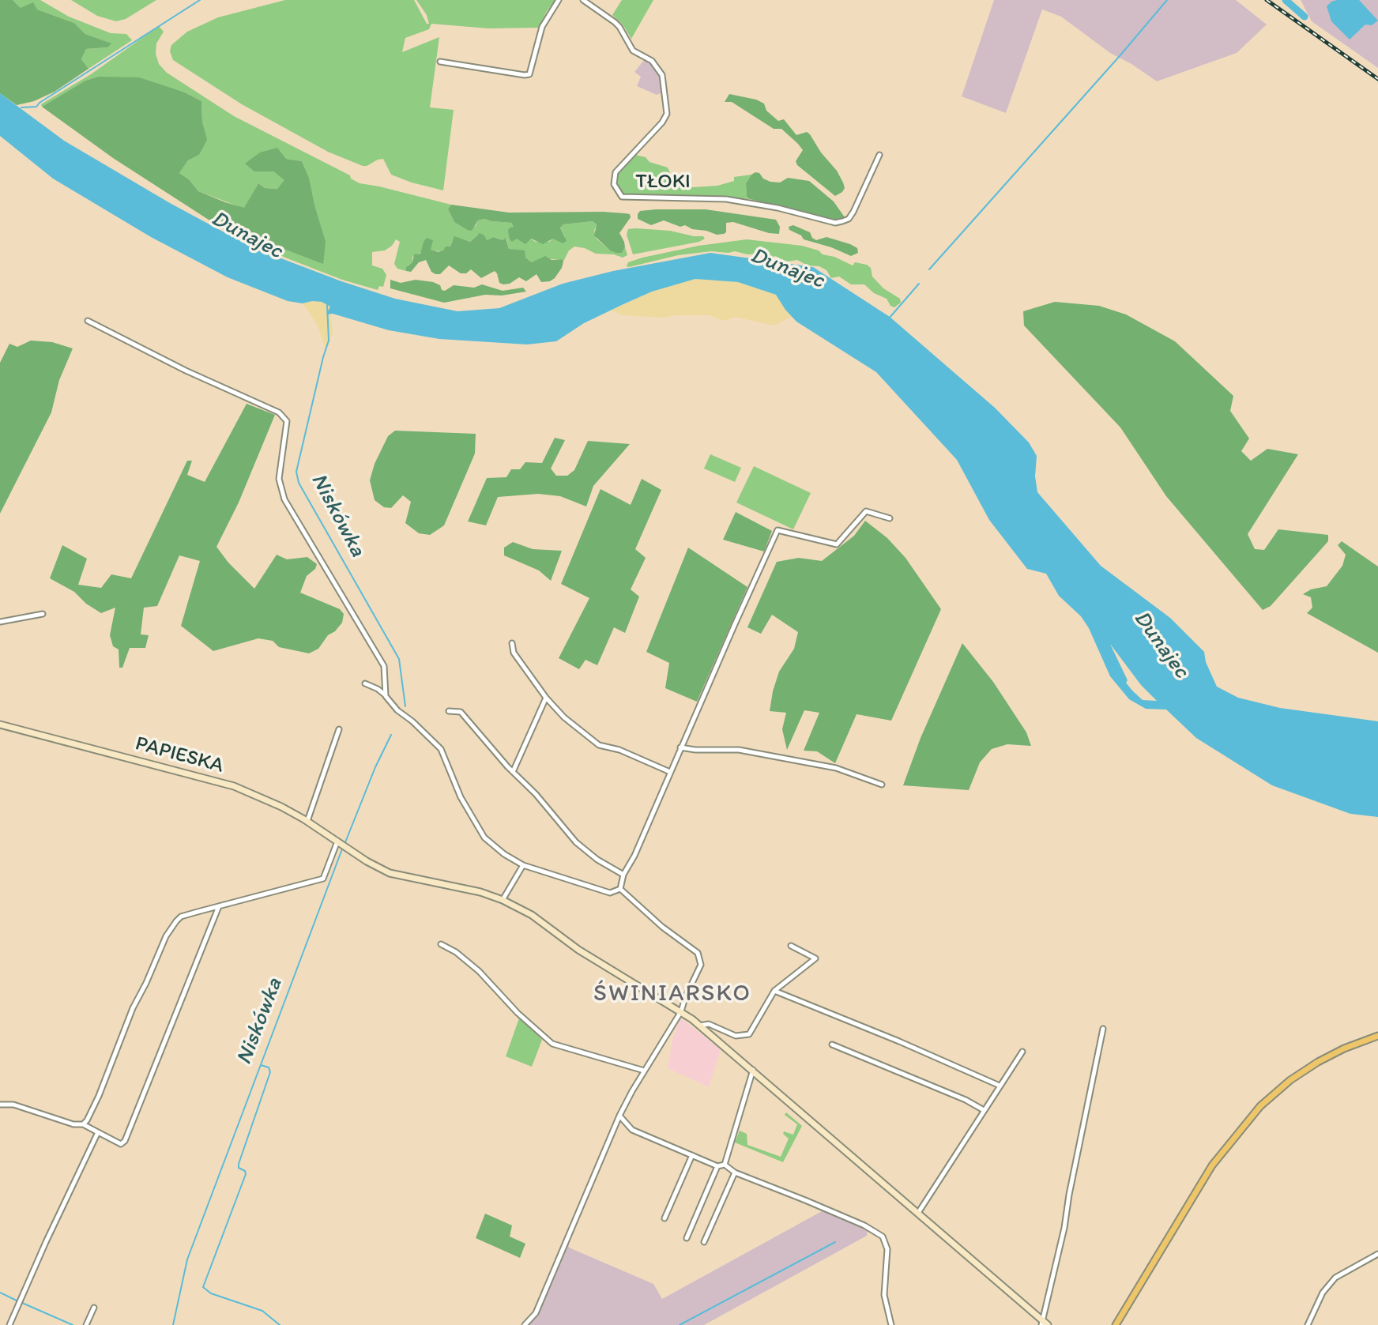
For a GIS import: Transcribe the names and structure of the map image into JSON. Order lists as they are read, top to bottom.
{
  "streets": {
    "street": ["TŁOKI", "PAPIESKA"]
  },
  "districts": ["ŚWINIARSKO"],
  "water": ["Dunajec", "Niskówka"]
}
